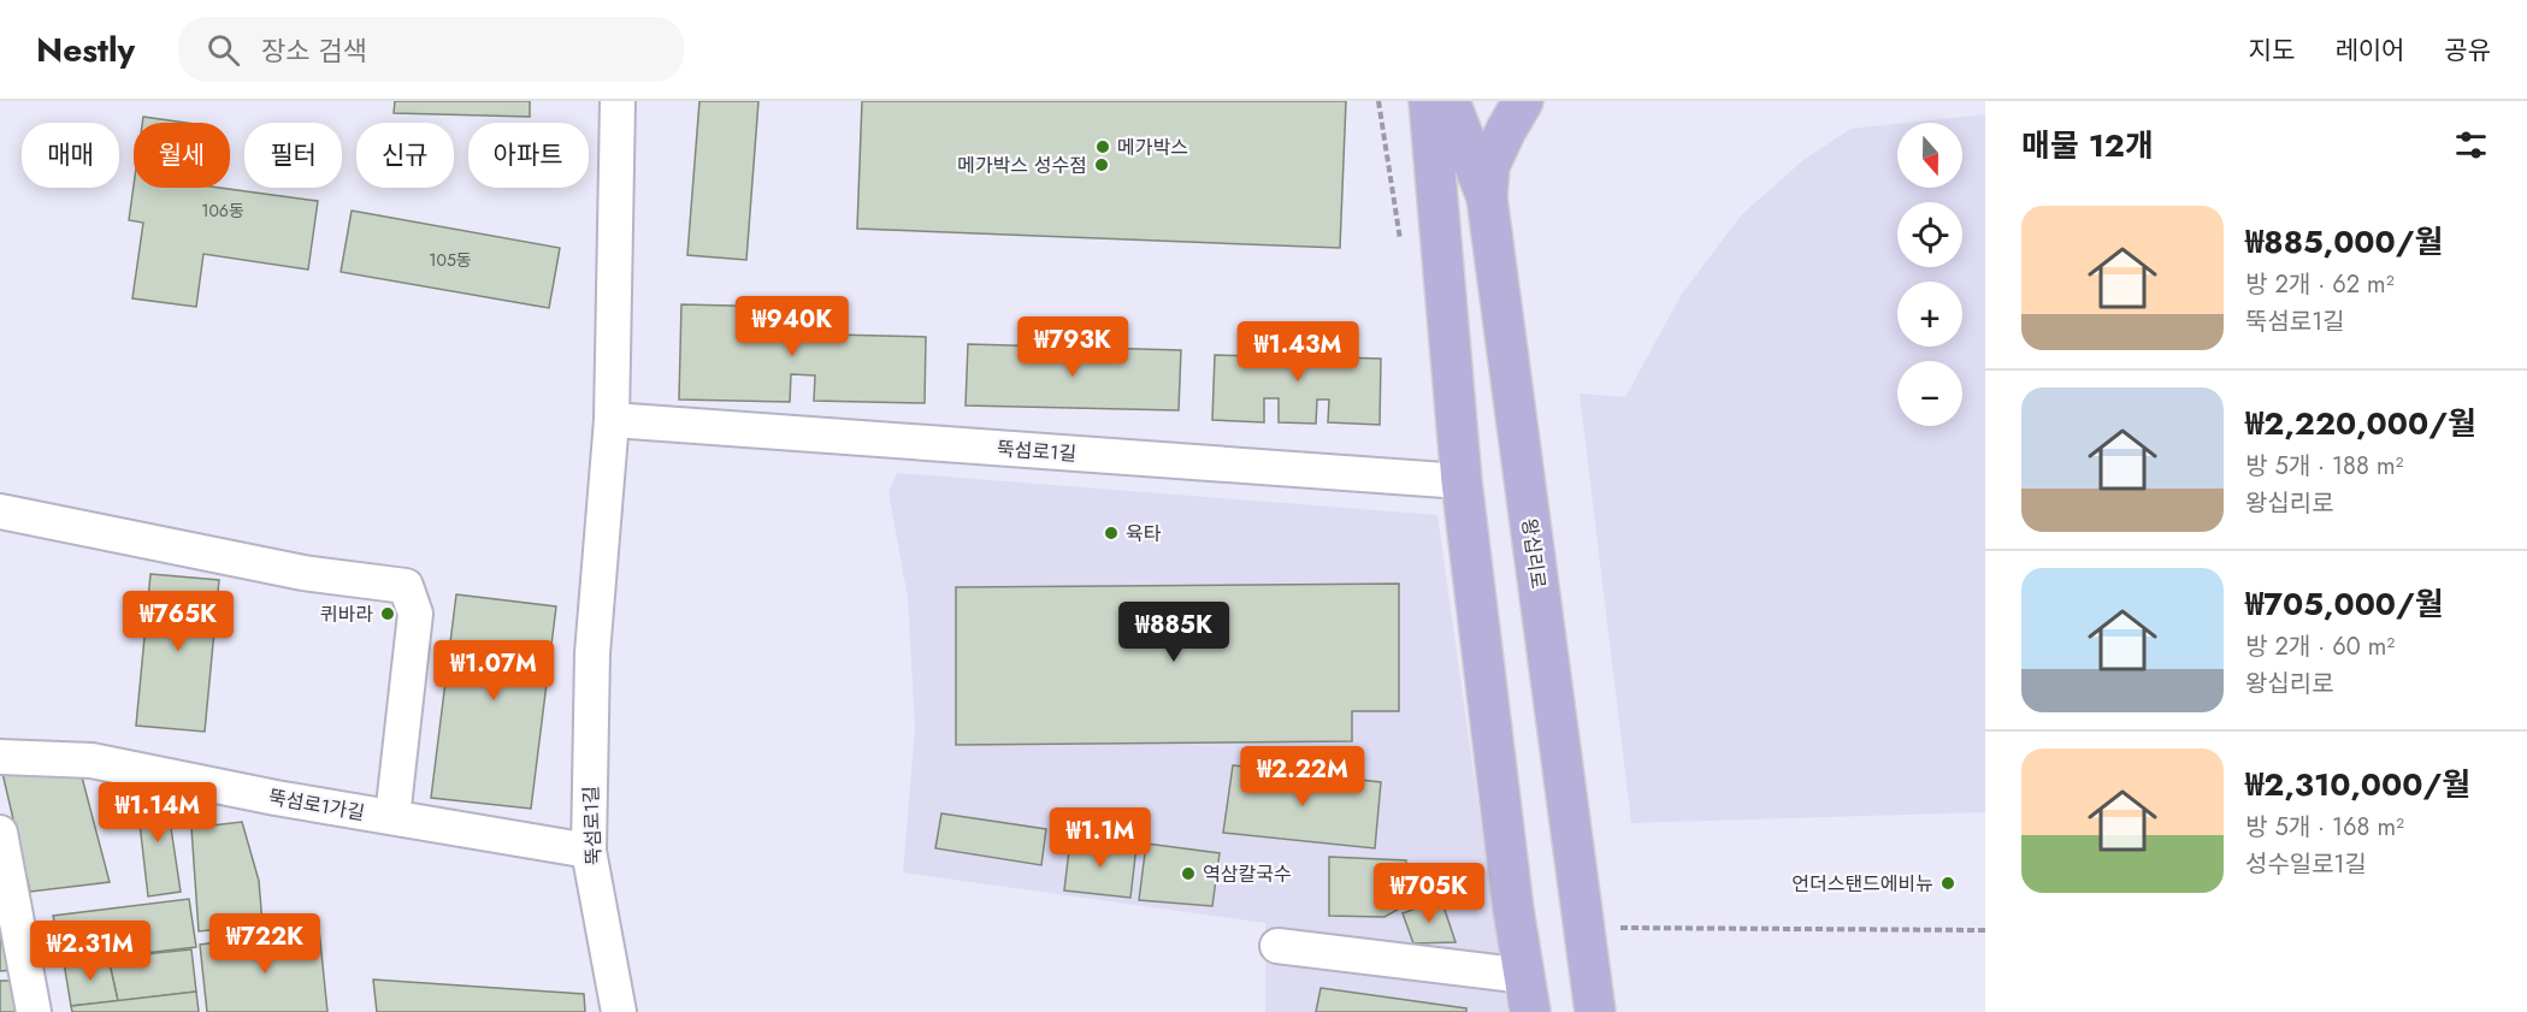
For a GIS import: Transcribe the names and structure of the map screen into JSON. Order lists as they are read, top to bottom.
{
  "streets": {
    "main road": ["왕십리로"],
    "street": ["뚝섬로1길", "뚝섬로1가길"]
  },
  "crossings": [
    ["뚝섬로1길", "뚝섬로1가길"]
  ],
  "places": [
    "메가박스",
    "메가박스 성수점",
    "육타",
    "퀴바라",
    "역삼칼국수",
    "언더스탠드에비뉴"
  ],
  "house_numbers": ["106동", "105동"],
  "north": "bottom",
  "page": {
    "header": "Nestly",
    "search": "장소 검색",
    "nav": ["지도", "레이어", "공유"],
    "heading": "매물 12개",
    "map_buttons": ["+", "−"],
    "chip": [
      "매매",
      "월세",
      "필터",
      "신규",
      "아파트"
    ],
    "list": [
      {
        "name": "₩885,000/월",
        "note": "방 2개 · 62 m² · 뚝섬로1길"
      },
      {
        "name": "₩2,220,000/월",
        "note": "방 5개 · 188 m² · 왕십리로"
      },
      {
        "name": "₩705,000/월",
        "note": "방 2개 · 60 m² · 왕십리로"
      },
      {
        "name": "₩2,310,000/월",
        "note": "방 5개 · 168 m² · 성수일로1길"
      }
    ],
    "price": [
      "₩940K",
      "₩793K",
      "₩1.43M",
      "₩765K",
      "₩885K",
      "₩1.07M",
      "₩2.22M",
      "₩1.14M",
      "₩1.1M",
      "₩705K",
      "₩722K",
      "₩2.31M"
    ]
  }
}
